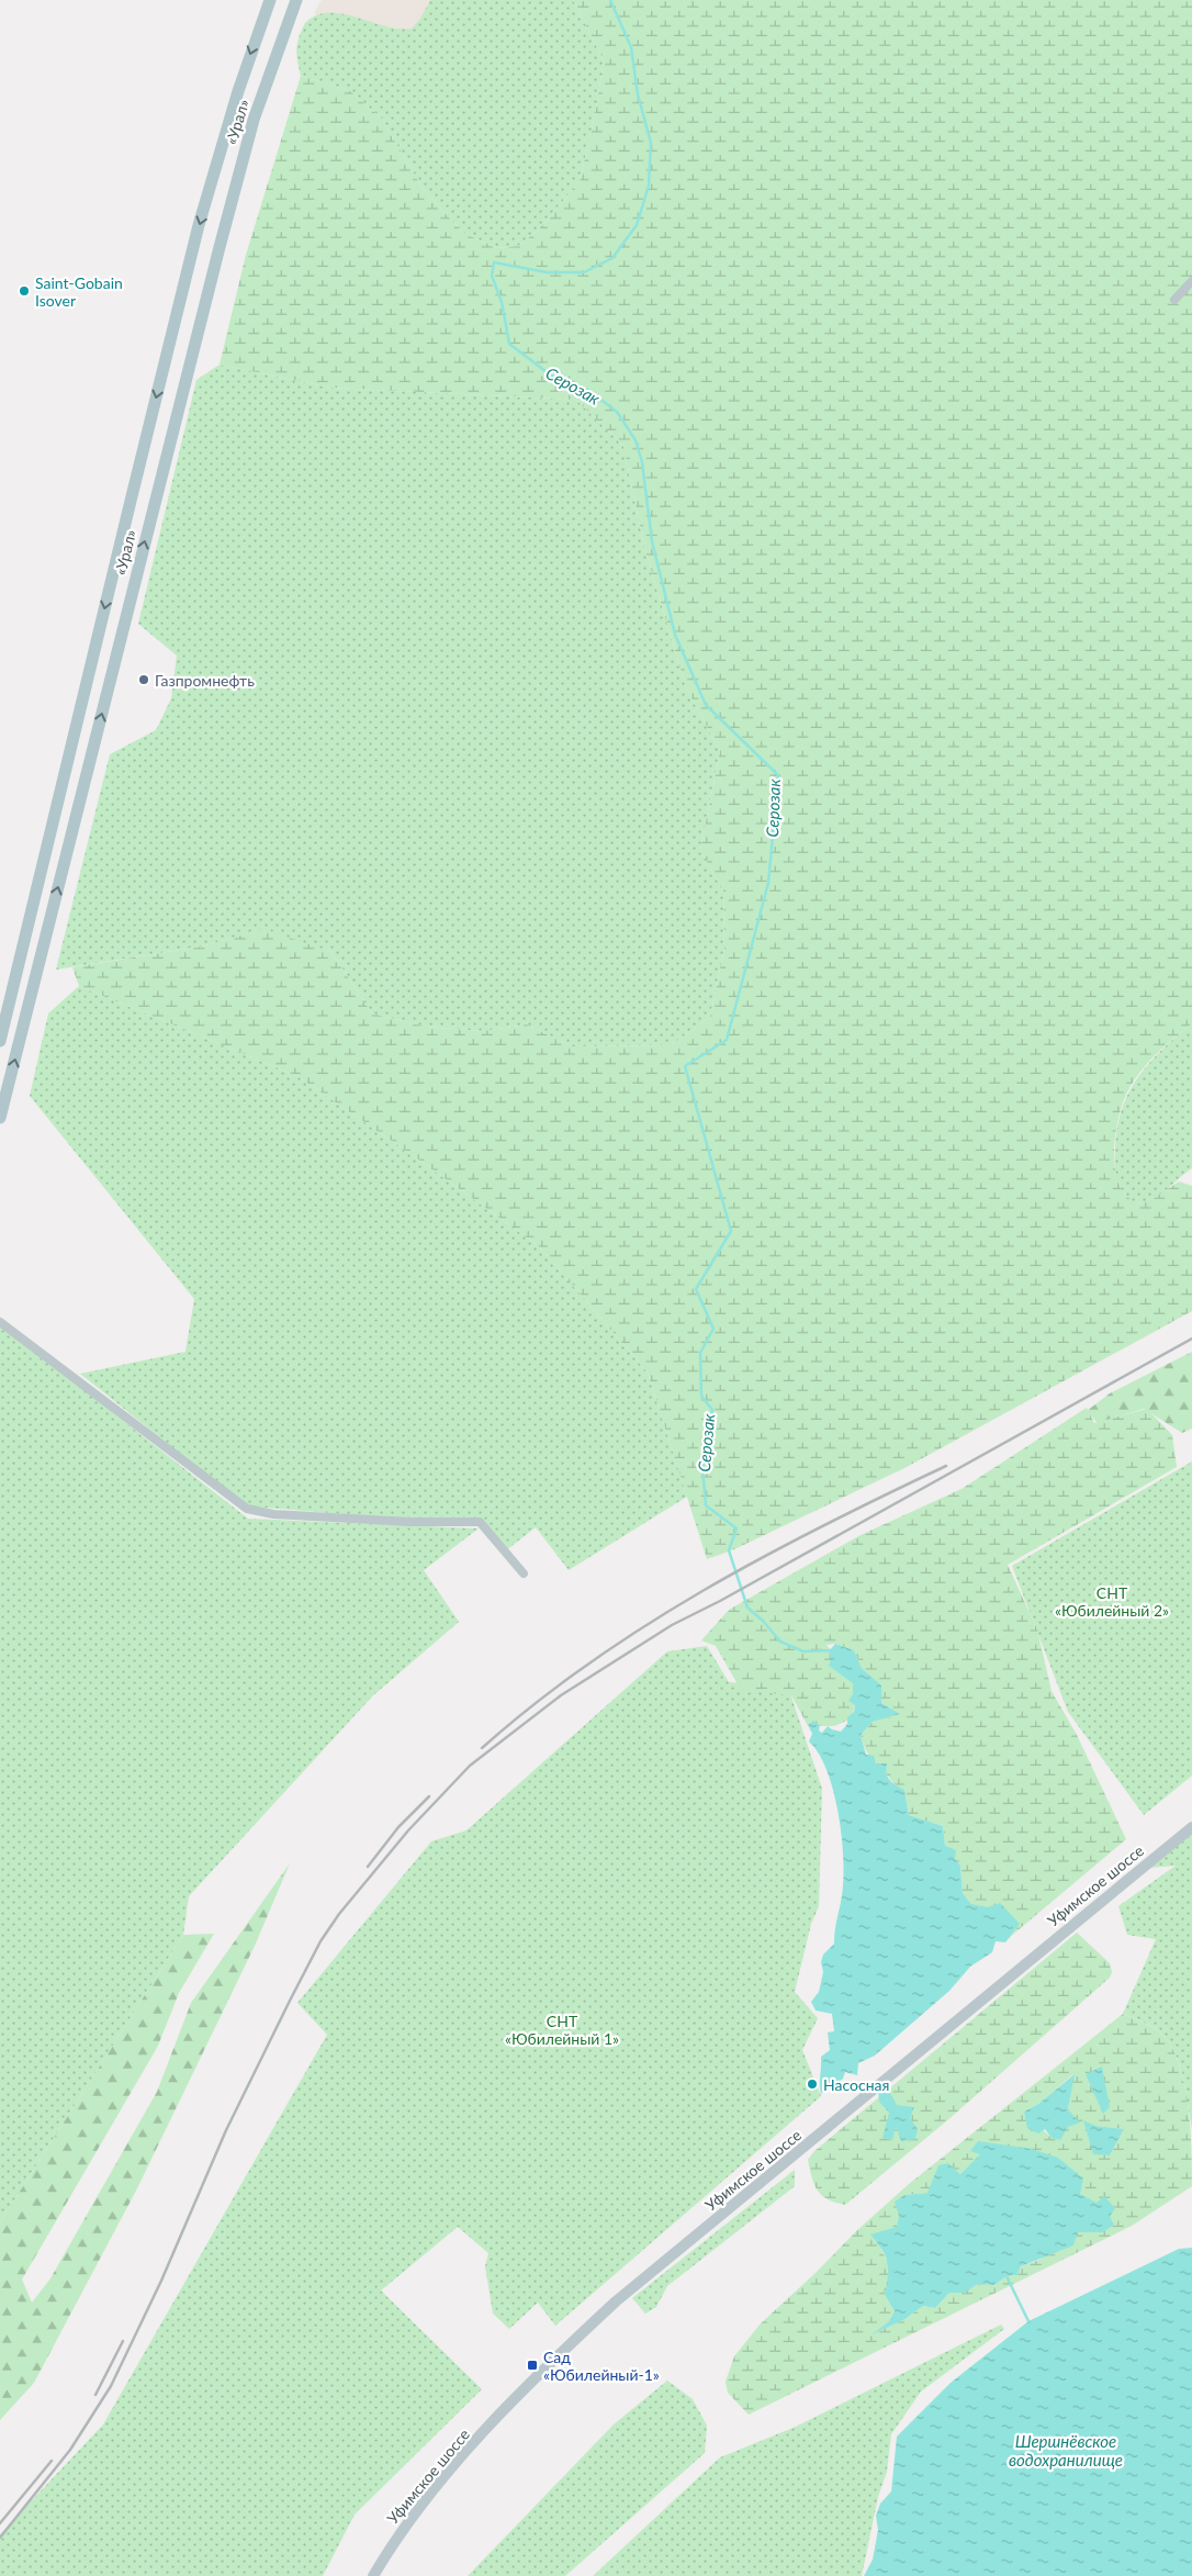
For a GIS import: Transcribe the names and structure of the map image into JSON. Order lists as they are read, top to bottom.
{
  "streets": {
    "main road": ["«Урал»", "Уфимское шоссе"]
  },
  "water": ["Серозак", "Шершнёвское водохранилище"],
  "parks": ["СНТ «Юбилейный 2»", "СНТ «Юбилейный 1»"],
  "places": {
    "other": ["Saint-Gobain Isover", "Газпромнефть", "Насосная"],
    "transit": ["Сад «Юбилейный-1»"]
  }
}
